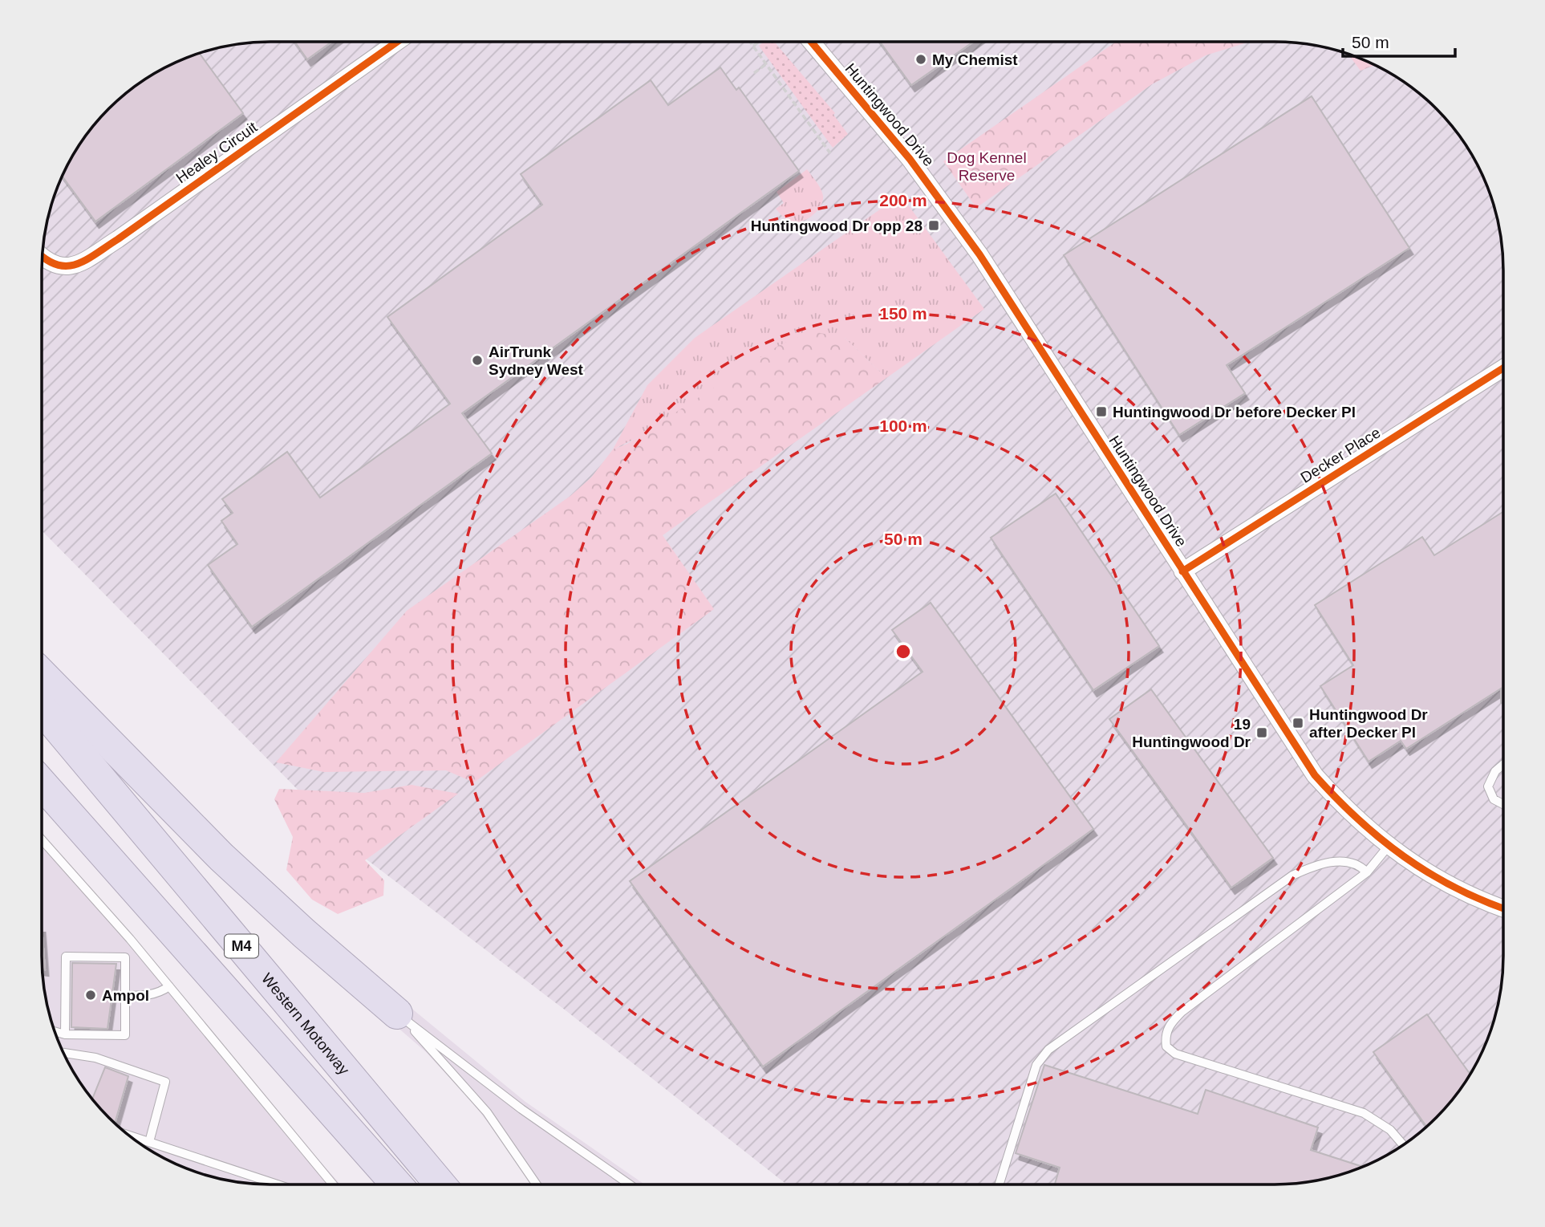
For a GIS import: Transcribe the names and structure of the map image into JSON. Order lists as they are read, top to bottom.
{
  "streets": {
    "highway": ["M4", "Western Motorway"],
    "street": ["Huntingwood Drive", "Healey Circuit", "Decker Place"]
  },
  "crossings": [
    ["Huntingwood Drive", "Decker Place"]
  ],
  "parks": ["Dog Kennel Reserve"],
  "places": {
    "other": ["My Chemist", "AirTrunk Sydney West", "Ampol"],
    "transit": [
      "Huntingwood Dr opp 28",
      "Huntingwood Dr before Decker Pl",
      "Huntingwood Dr after Decker Pl",
      "19 Huntingwood Dr"
    ]
  },
  "scale_bar": "50 m",
  "rings": [
    "200 m",
    "150 m",
    "100 m",
    "50 m"
  ]
}
